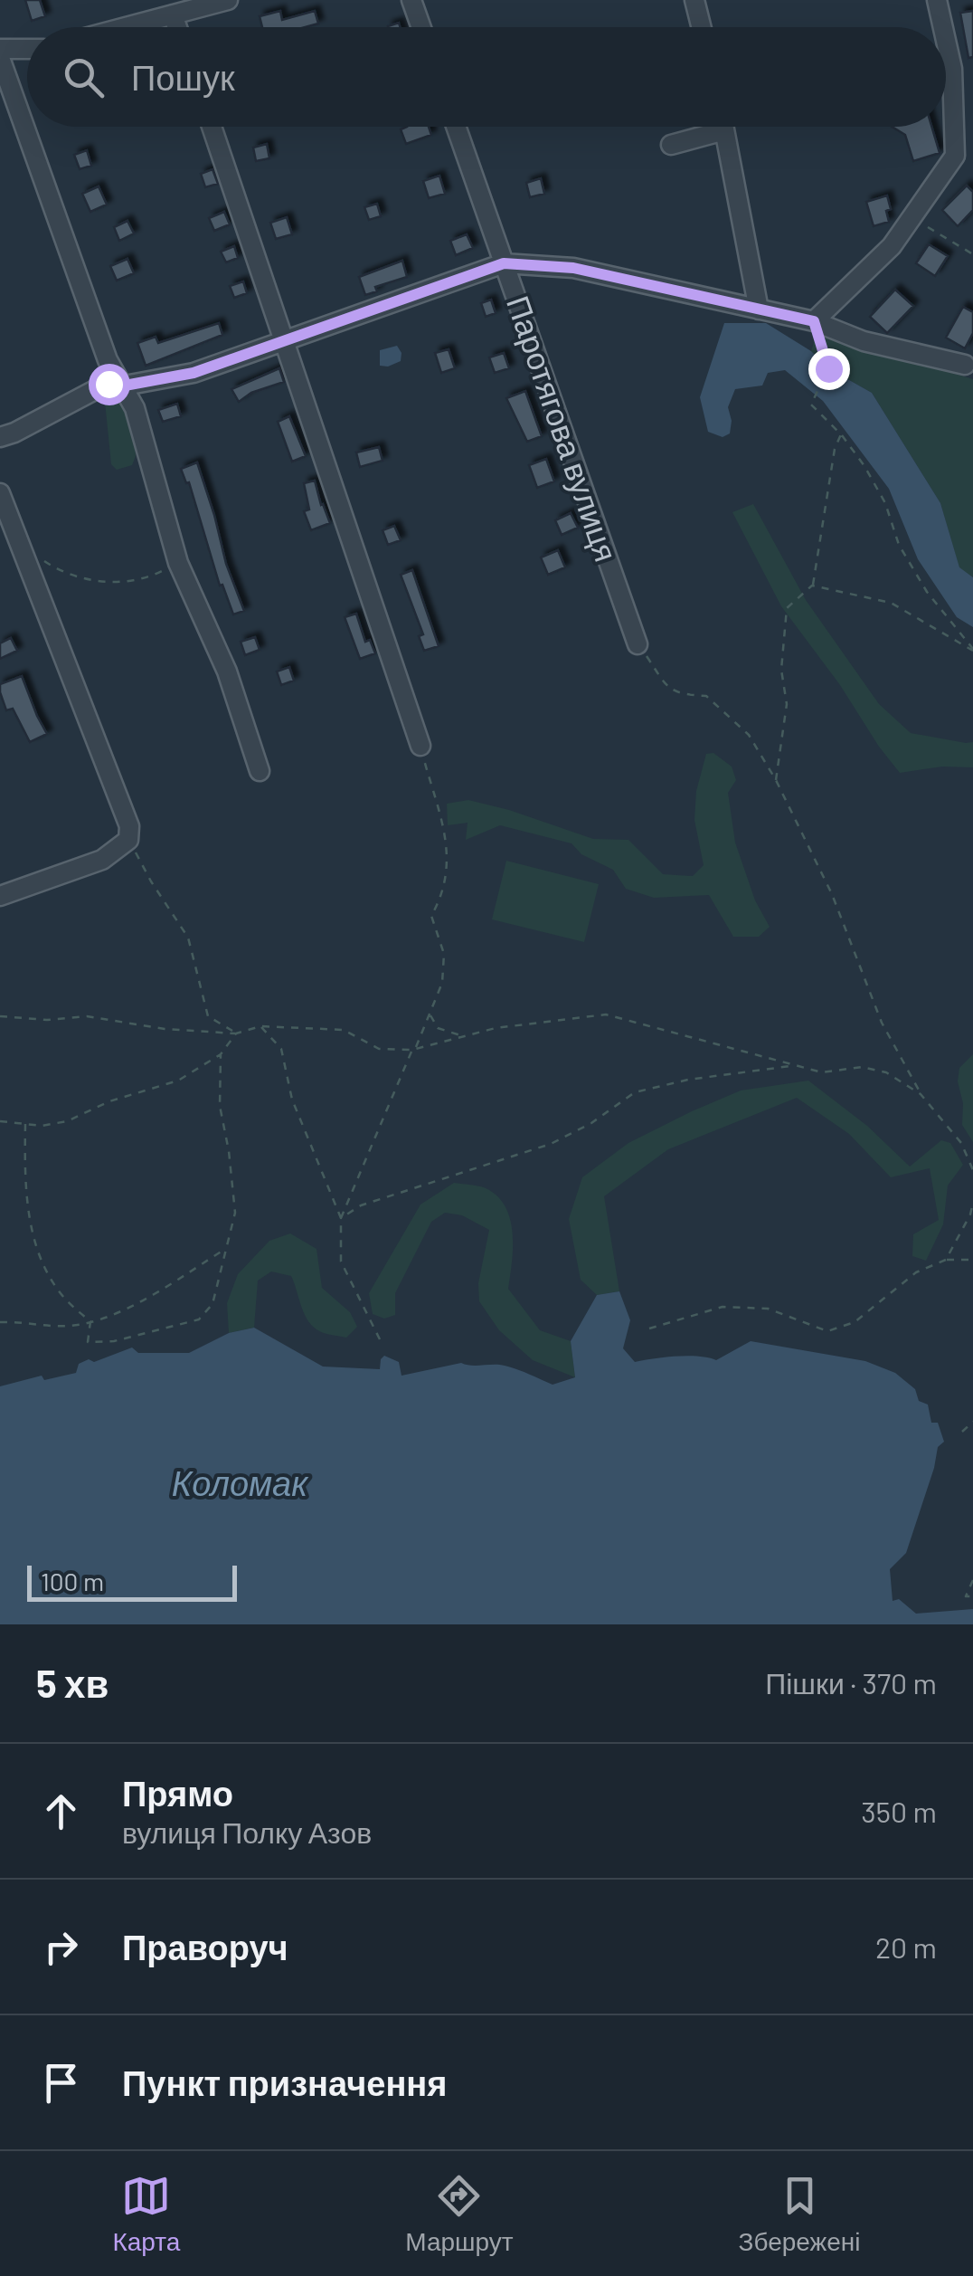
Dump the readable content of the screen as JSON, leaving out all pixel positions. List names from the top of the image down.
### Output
{
  "streets": {
    "street": ["Паротягова вулиця"]
  },
  "water": ["Коломак"],
  "scale_bar": "100 m",
  "page": {
    "search": "Пошук",
    "scale": "100 m",
    "heading": ["5 хв", "Пішки · 370 m"],
    "list": [
      ["Прямо", "вулиця Полку Азов", "350 m"],
      ["Праворуч", "20 m"],
      "Пункт призначення"
    ],
    "nav": ["Карта", "Маршрут", "Збережені"]
  }
}
